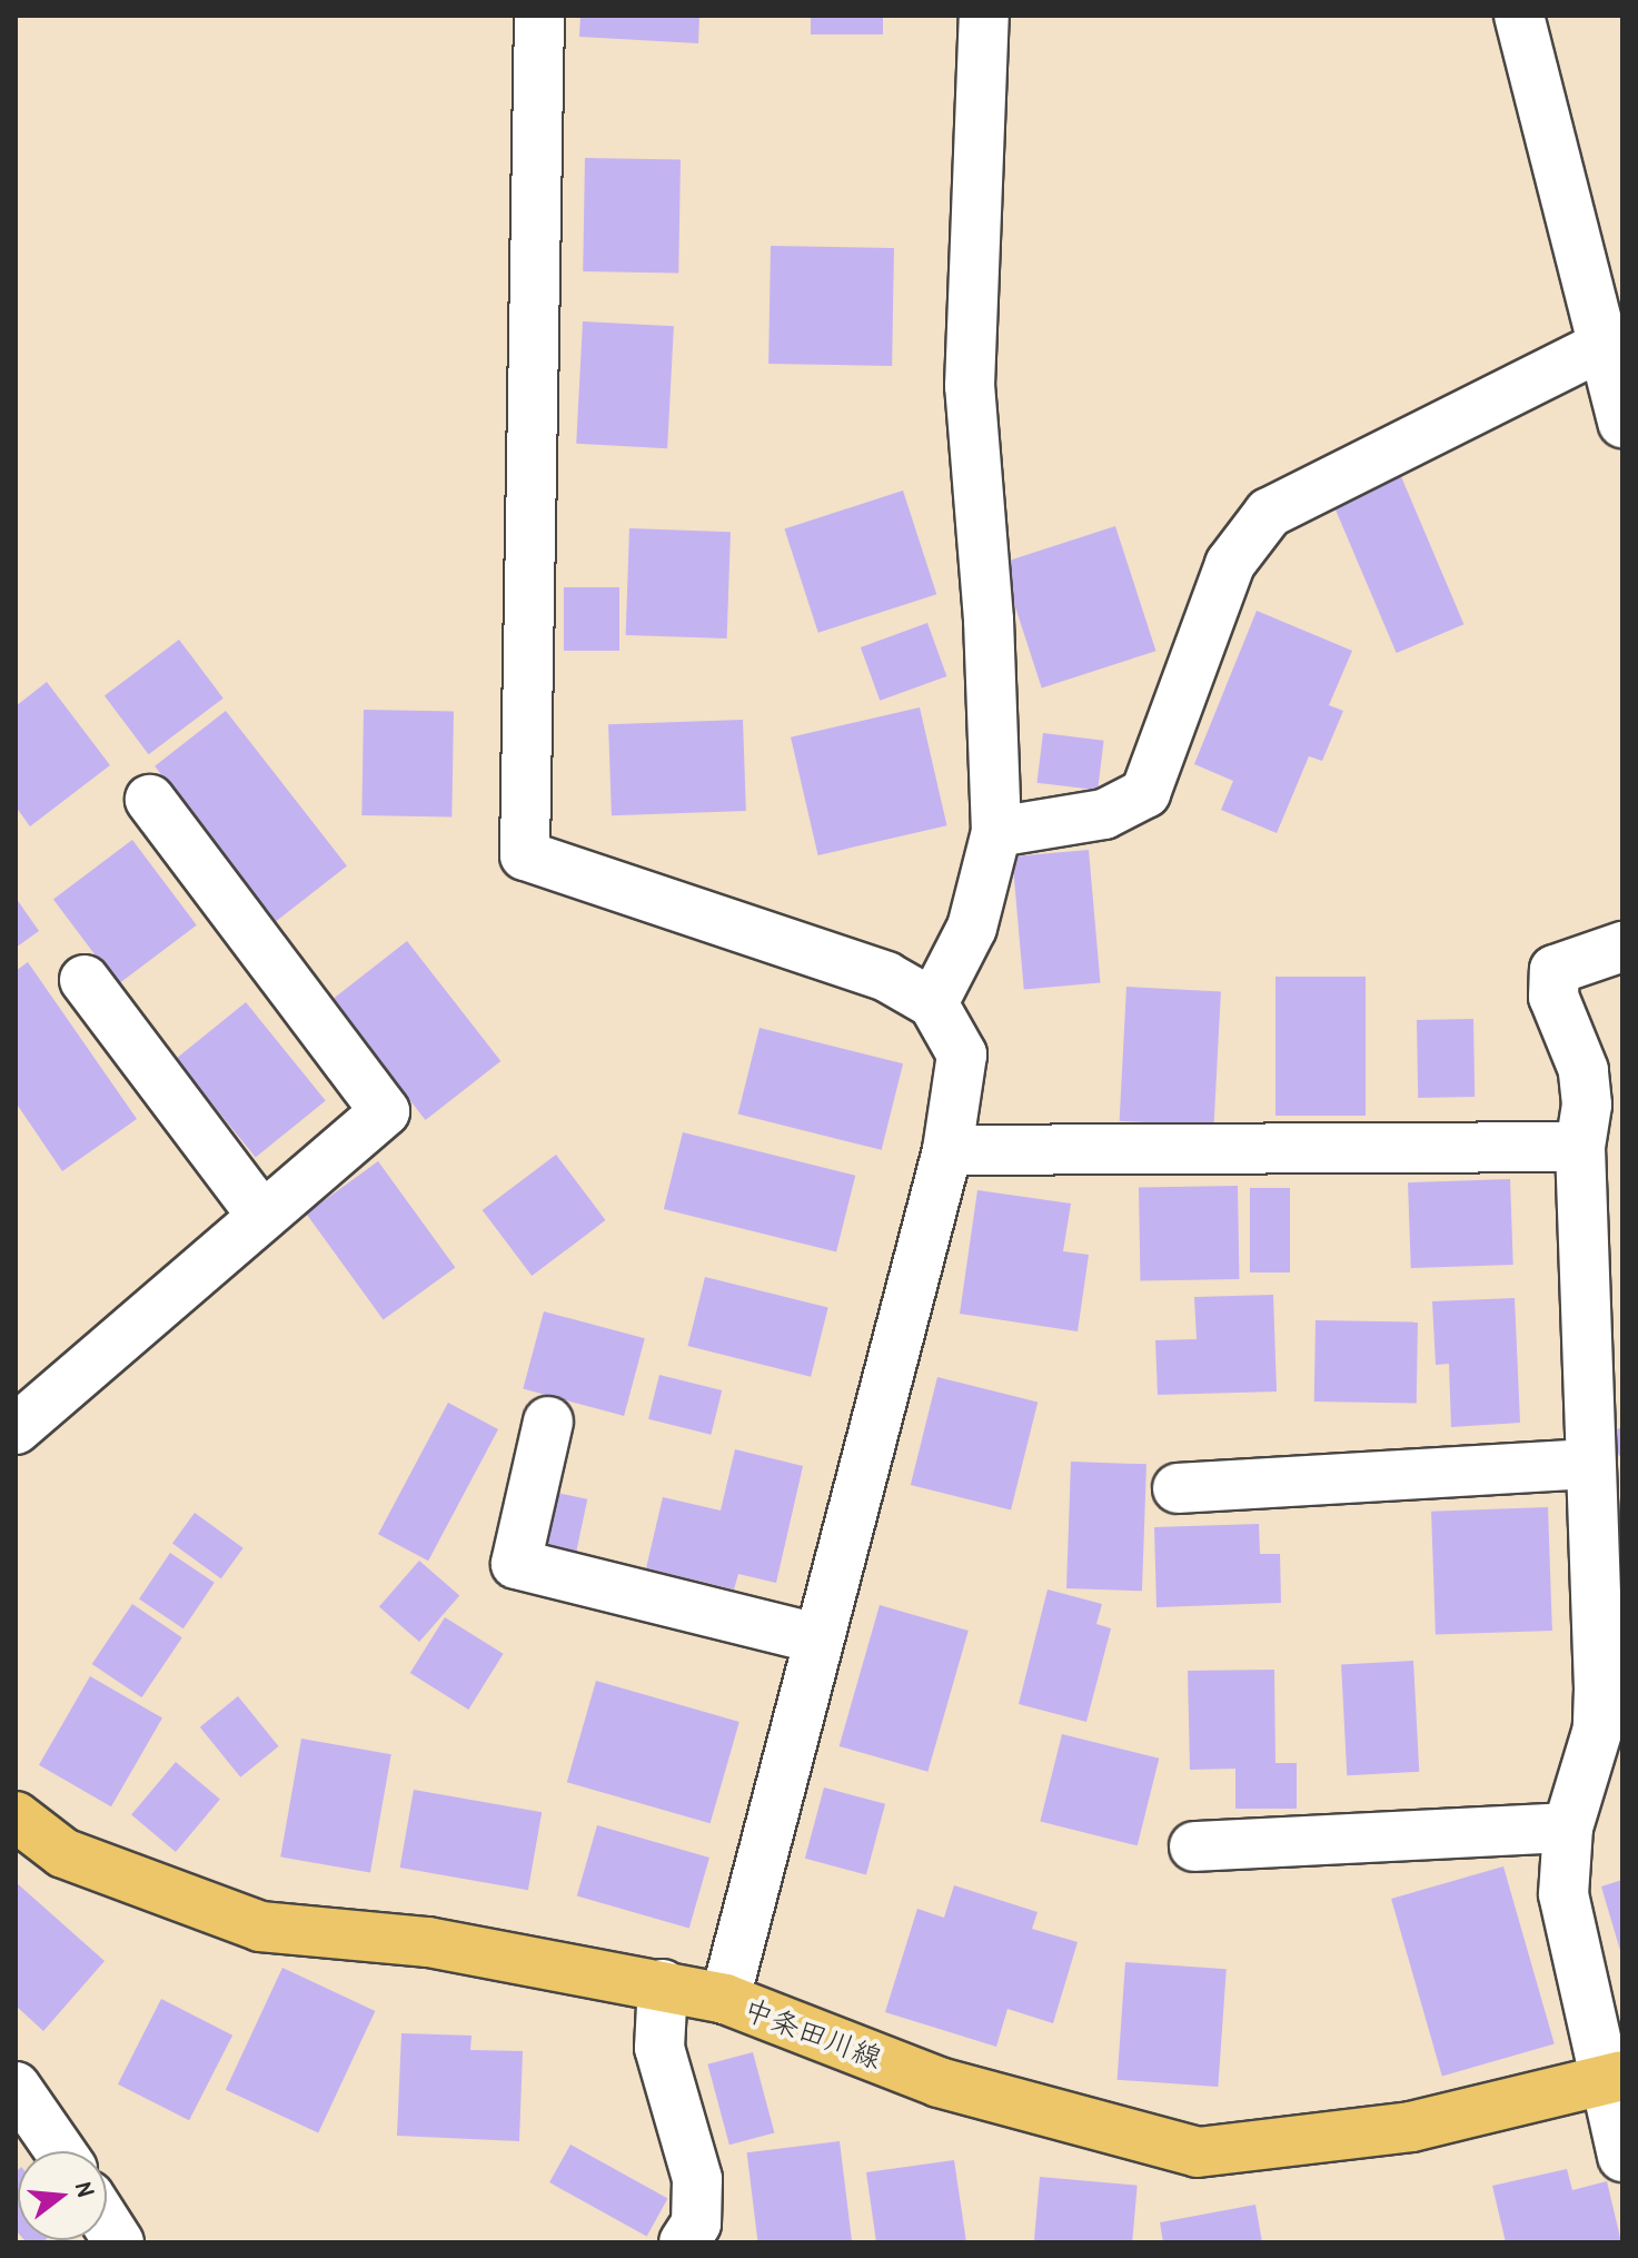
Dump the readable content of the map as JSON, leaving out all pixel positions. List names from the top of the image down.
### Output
{
  "streets": {
    "main road": ["中条田川線"]
  },
  "north": "right"
}
